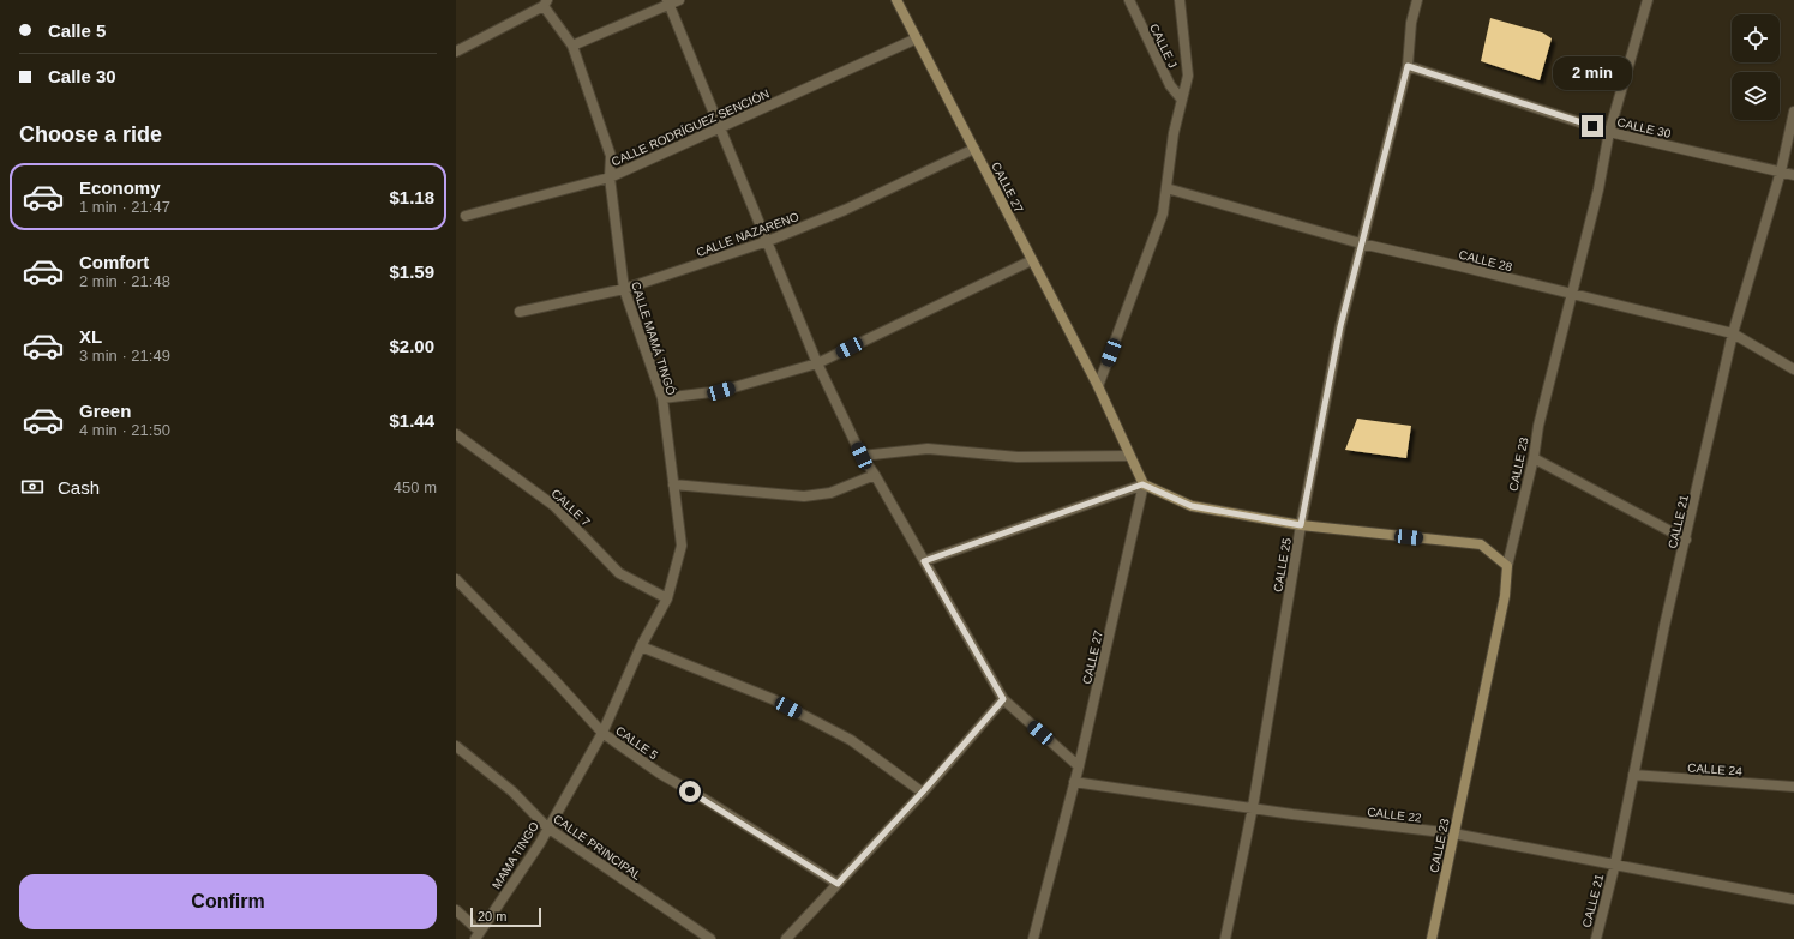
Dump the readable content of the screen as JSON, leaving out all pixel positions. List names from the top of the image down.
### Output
{
  "streets": {
    "street": [
      "CALLE J",
      "CALLE RODRÍGUEZ SENCIÓN",
      "CALLE 30",
      "CALLE 27",
      "CALLE NAZARENO",
      "CALLE 28",
      "CALLE MAMÁ TINGÓ",
      "CALLE 23",
      "CALLE 7",
      "CALLE 21",
      "CALLE 25",
      "CALLE 5",
      "CALLE 24",
      "CALLE 22",
      "CALLE PRINCIPAL",
      "MAMA TINGO"
    ]
  },
  "crossings": [
    ["CALLE RODRÍGUEZ SENCIÓN", "CALLE 27"],
    ["CALLE RODRÍGUEZ SENCIÓN", "CALLE MAMÁ TINGÓ"],
    ["CALLE 30", "CALLE 23"],
    ["CALLE 30", "CALLE 21"],
    ["CALLE 30", "CALLE 25"],
    ["CALLE 27", "CALLE NAZARENO"],
    ["CALLE 27", "CALLE 22"],
    ["CALLE NAZARENO", "CALLE MAMÁ TINGÓ"],
    ["CALLE 28", "CALLE 23"],
    ["CALLE 28", "CALLE 21"],
    ["CALLE 28", "CALLE 25"],
    ["CALLE MAMÁ TINGÓ", "CALLE 7"],
    ["CALLE MAMÁ TINGÓ", "CALLE 5"],
    ["CALLE MAMÁ TINGÓ", "MAMA TINGO"],
    ["CALLE 23", "CALLE 22"],
    ["CALLE 21", "CALLE 24"],
    ["CALLE 21", "CALLE 22"],
    ["CALLE 25", "CALLE 22"],
    ["CALLE 5", "MAMA TINGO"],
    ["CALLE PRINCIPAL", "MAMA TINGO"]
  ],
  "scale_bar": "20 m",
  "page": {
    "banner": ["Calle 5", "Calle 30"],
    "bubble": "2 min",
    "heading": "Choose a ride",
    "list": [
      {
        "name": "Economy",
        "note": "1 min · 21:47",
        "value": "$1.18"
      },
      {
        "name": "Comfort",
        "note": "2 min · 21:48",
        "value": "$1.59"
      },
      {
        "name": "XL",
        "note": "3 min · 21:49",
        "value": "$2.00"
      },
      {
        "name": "Green",
        "note": "4 min · 21:50",
        "value": "$1.44"
      }
    ],
    "pay": ["Cash", "450 m"],
    "buttons": "Confirm",
    "scale": "20 m"
  }
}
